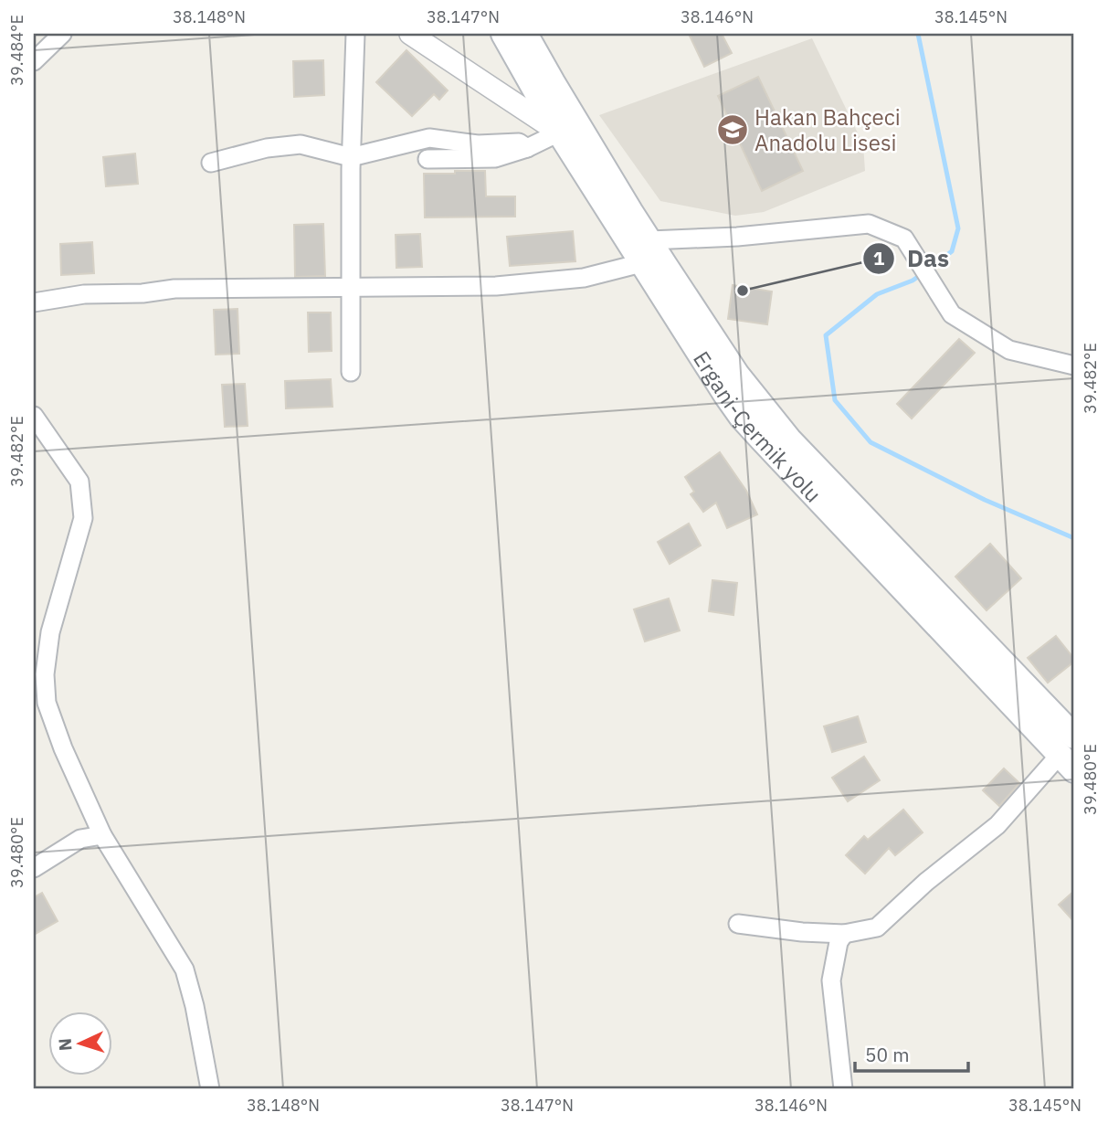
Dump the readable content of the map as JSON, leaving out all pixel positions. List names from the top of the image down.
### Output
{
  "streets": {
    "main road": ["Ergani-Çermik yolu"]
  },
  "places": {
    "school or university": ["Hakan Bahçeci Anadolu Lisesi"],
    "other": ["Das"]
  },
  "scale_bar": "50 m",
  "north": "left",
  "coordinates": [
    "38.148°N",
    "38.147°N",
    "38.146°N",
    "38.145°N",
    "39.484°E",
    "39.482°E",
    "39.480°E"
  ]
}
